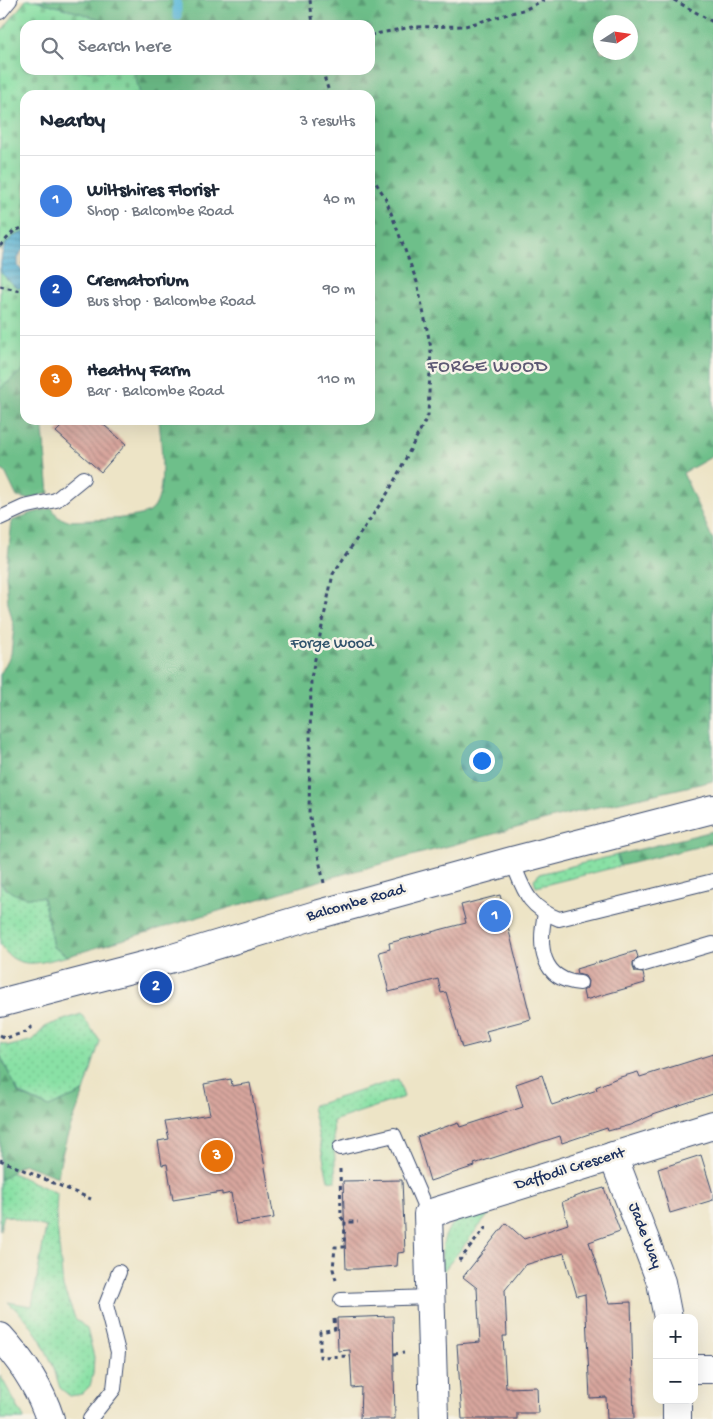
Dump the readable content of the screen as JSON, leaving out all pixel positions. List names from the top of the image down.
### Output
{
  "streets": {
    "street": ["Balcombe Road", "Daffodil Crescent", "Jade Way"]
  },
  "crossings": [
    ["Daffodil Crescent", "Jade Way"]
  ],
  "districts": ["FORGE WOOD"],
  "parks": ["Forge Wood"],
  "north": "right",
  "page": {
    "search": "Search here",
    "heading": ["Nearby", "3 results"],
    "list": [
      {
        "mark": "1",
        "name": "Wiltshires Florist",
        "note": "Shop · Balcombe Road",
        "value": "40 m"
      },
      {
        "mark": "2",
        "name": "Crematorium",
        "note": "Bus stop · Balcombe Road",
        "value": "90 m"
      },
      {
        "mark": "3",
        "name": "Heathy Farm",
        "note": "Bar · Balcombe Road",
        "value": "110 m"
      }
    ],
    "pins": ["1", "2", "3"],
    "map_buttons": ["+", "−"]
  }
}
